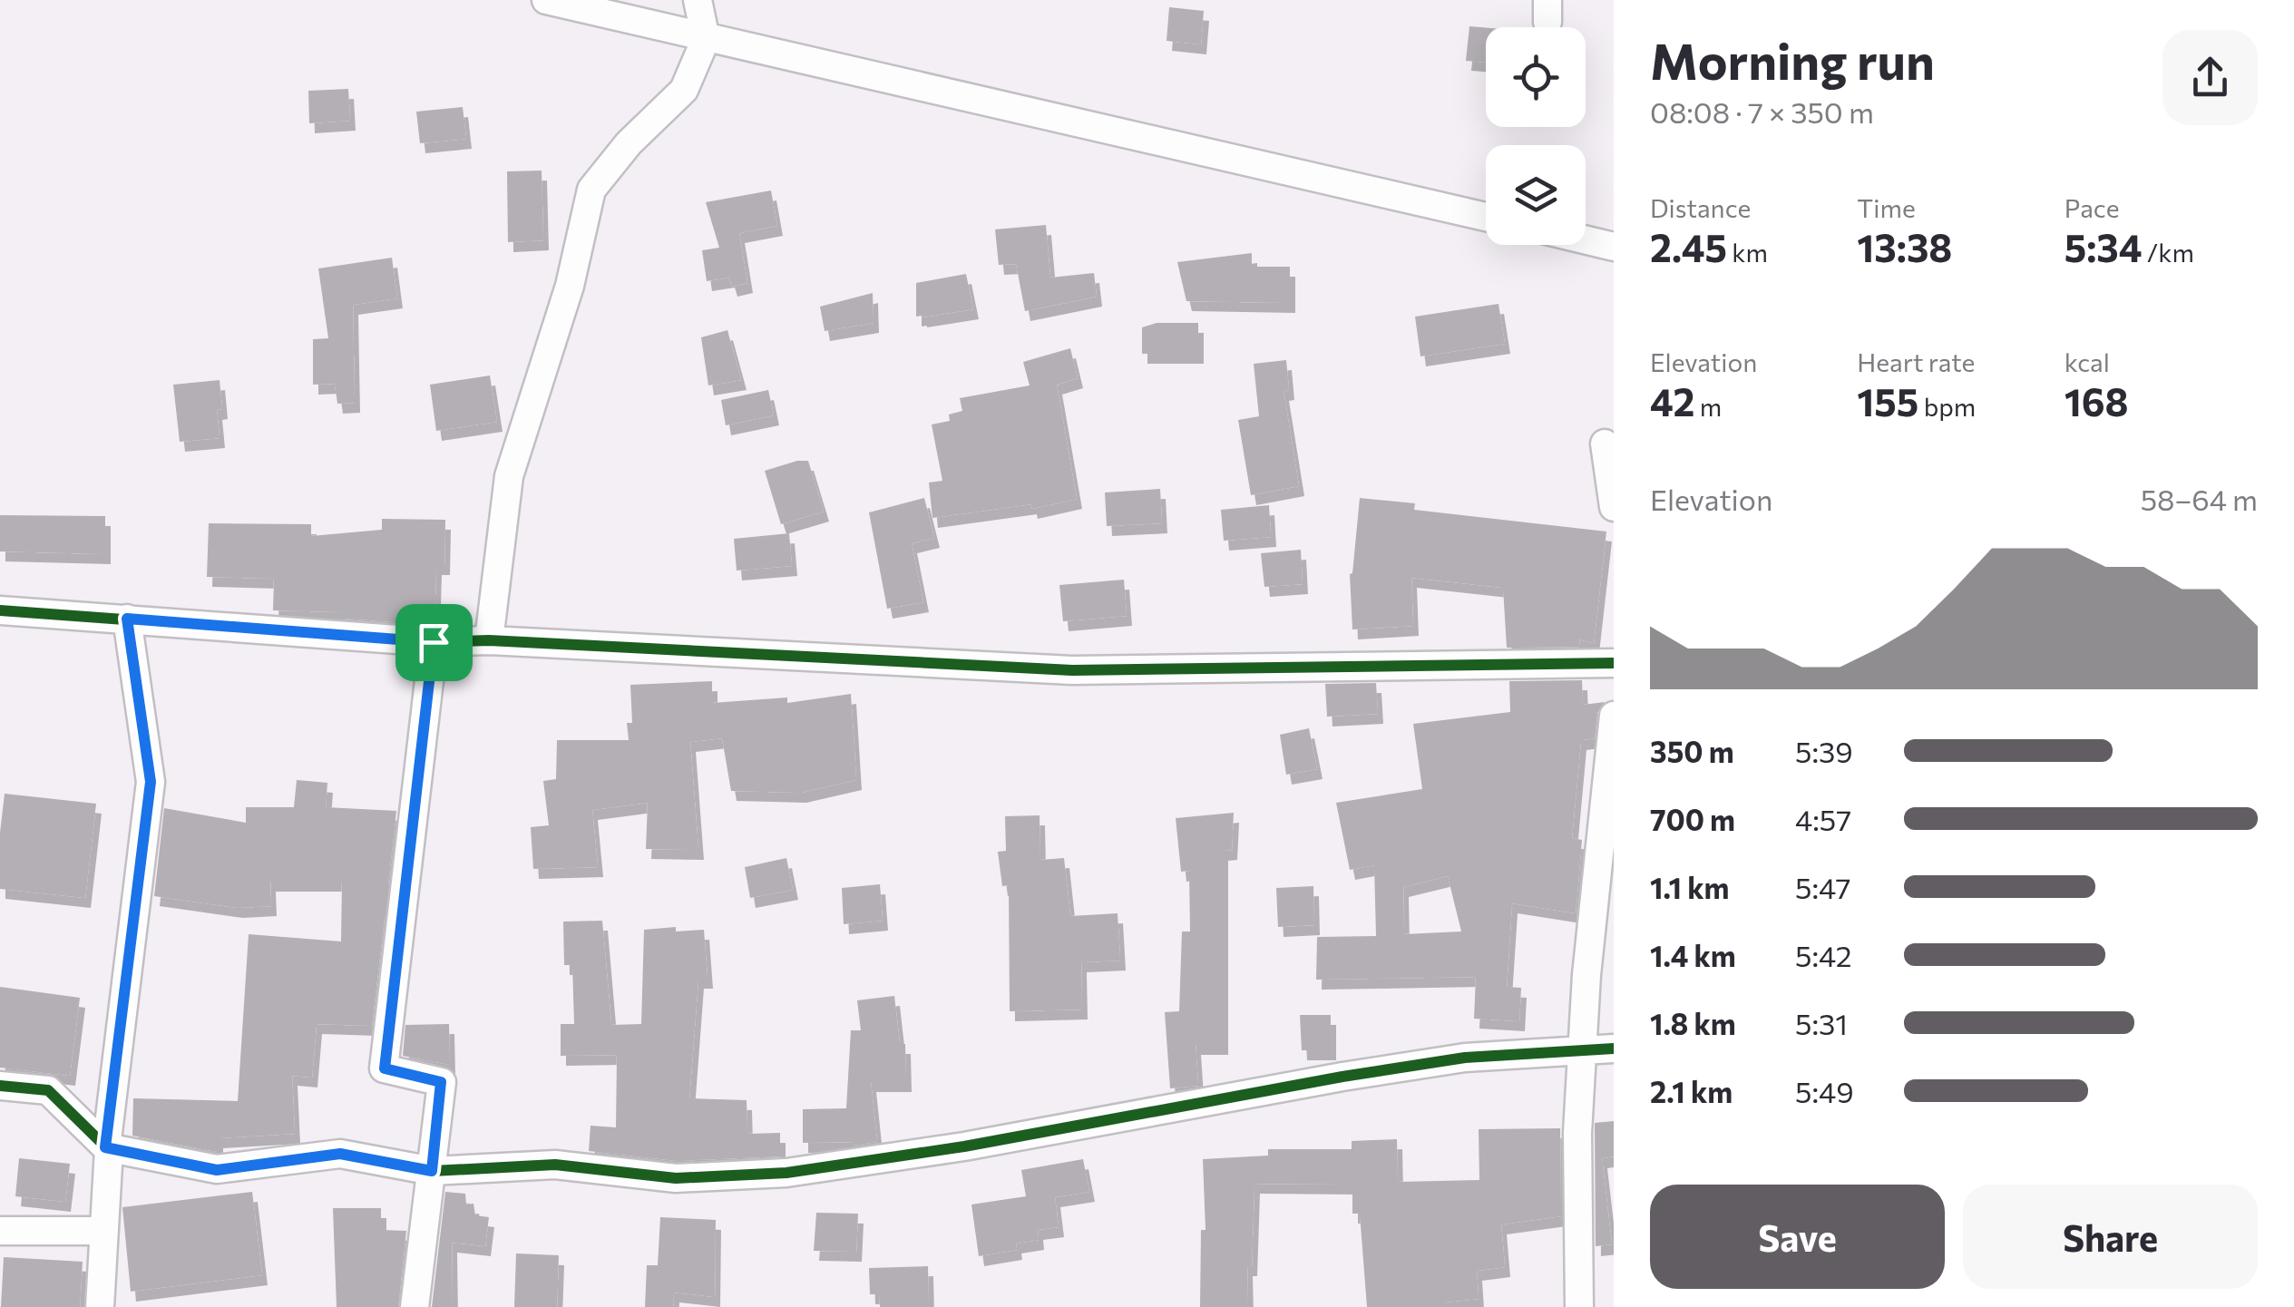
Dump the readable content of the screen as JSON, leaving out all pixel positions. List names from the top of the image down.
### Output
{
  "page": {
    "heading": ["Morning run", "08:08 · 7 × 350 m"],
    "stats": [
      ["Distance", "2.45 km"],
      ["Time", "13:38"],
      ["Pace", "5:34 /km"],
      ["Elevation", "42 m"],
      ["Heart rate", "155 bpm"],
      ["kcal", "168"]
    ],
    "chart": ["Elevation", "58–64 m"],
    "list": [
      {
        "name": "350 m",
        "note": "5:39"
      },
      {
        "name": "700 m",
        "note": "4:57"
      },
      {
        "name": "1.1 km",
        "note": "5:47"
      },
      {
        "name": "1.4 km",
        "note": "5:42"
      },
      {
        "name": "1.8 km",
        "note": "5:31"
      },
      {
        "name": "2.1 km",
        "note": "5:49"
      }
    ],
    "buttons": ["Save", "Share"]
  }
}
